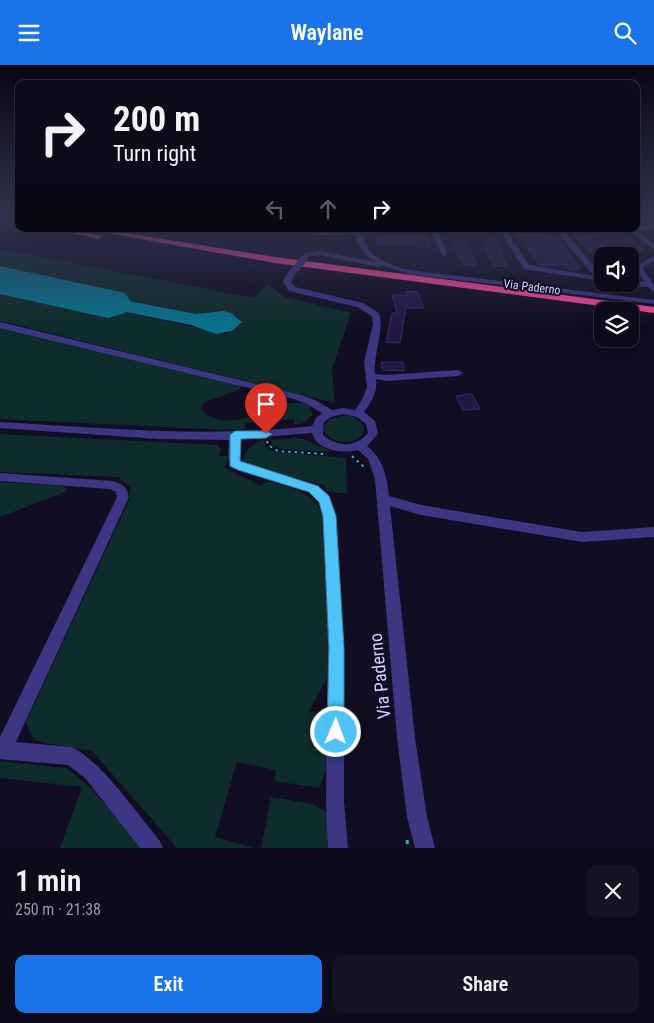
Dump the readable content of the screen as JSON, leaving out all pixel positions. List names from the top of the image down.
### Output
{
  "streets": {
    "street": ["Via Paderno"]
  },
  "page": {
    "header": "Waylane",
    "turn": ["200 m", "Turn right"],
    "heading": ["1 min", "250 m · 21:38"],
    "buttons": ["Exit", "Share"]
  }
}
